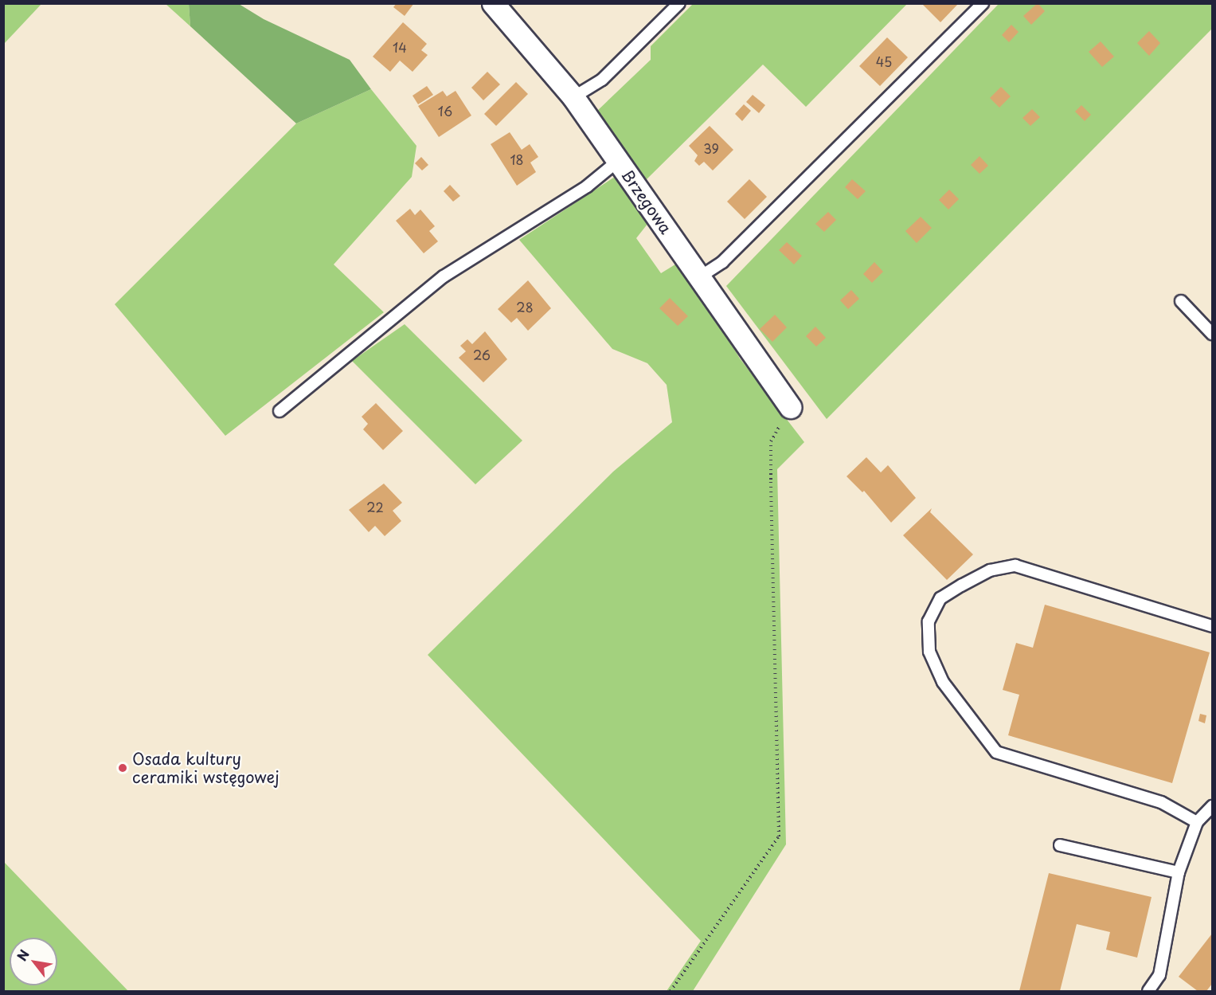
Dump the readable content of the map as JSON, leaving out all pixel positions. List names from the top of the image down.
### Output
{
  "streets": {
    "street": ["Brzegowa"]
  },
  "places": ["Osada kultury ceramiki wstęgowej"],
  "house_numbers": [
    "14",
    "45",
    "16",
    "39",
    "18",
    "28",
    "26",
    "22"
  ],
  "north": "top left"
}
